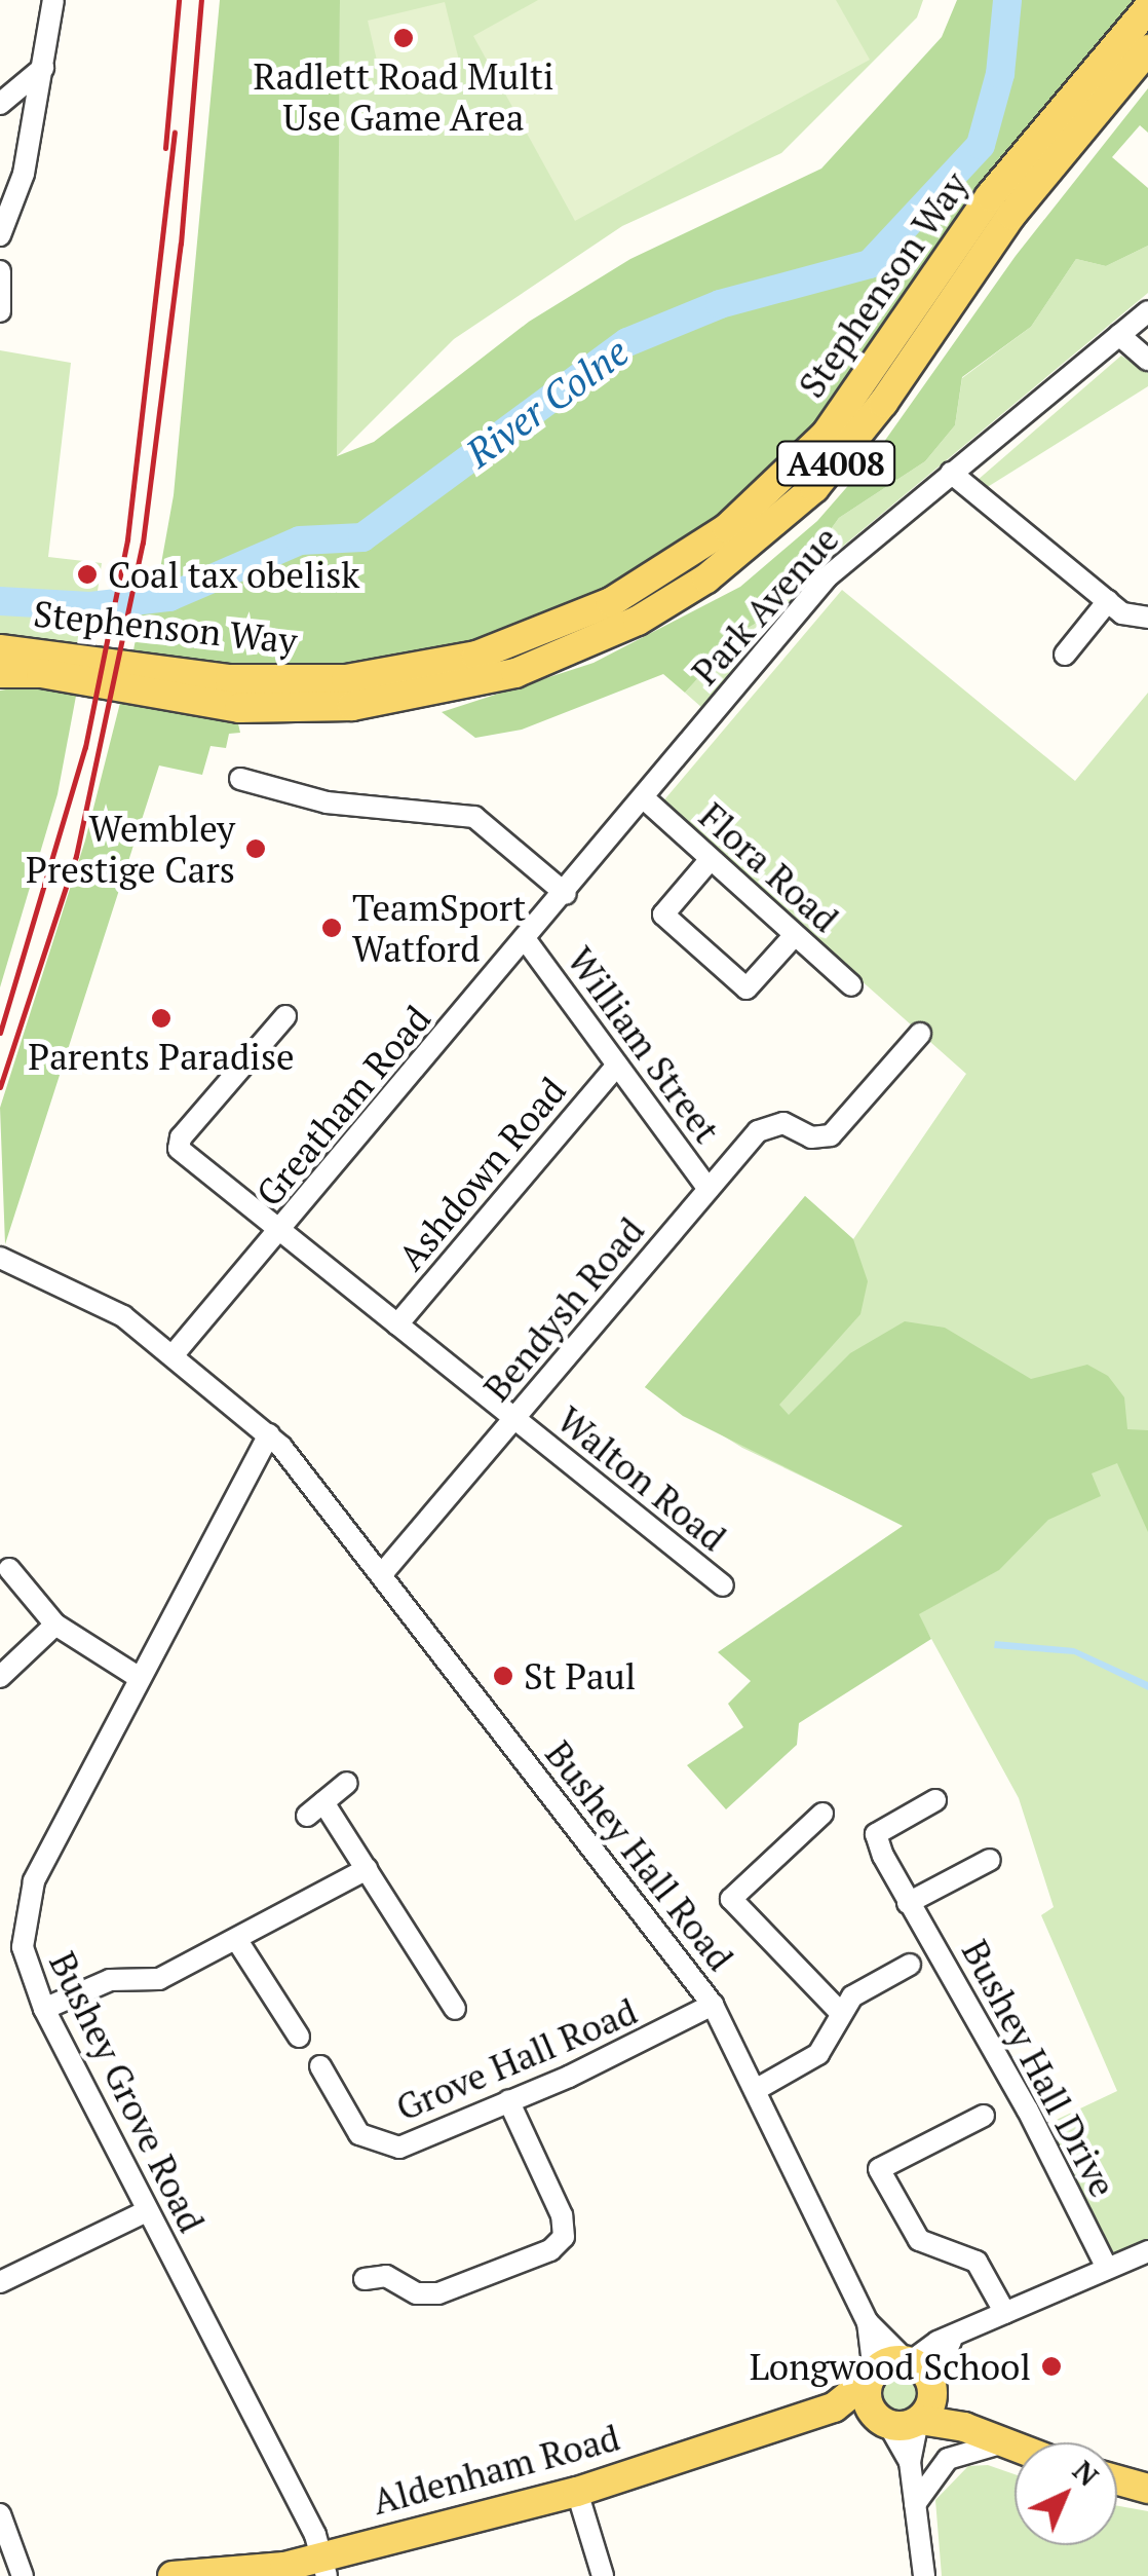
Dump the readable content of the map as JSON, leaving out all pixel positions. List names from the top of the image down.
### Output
{
  "streets": {
    "main road": ["Stephenson Way", "A4008", "Aldenham Road"],
    "street": [
      "Park Avenue",
      "Flora Road",
      "William Street",
      "Greatham Road",
      "Ashdown Road",
      "Bendysh Road",
      "Walton Road",
      "Bushey Hall Road",
      "Grove Hall Road",
      "Bushey Hall Drive",
      "Bushey Grove Road"
    ]
  },
  "crossings": [
    ["Park Avenue", "Flora Road"],
    ["Park Avenue", "Greatham Road"],
    ["William Street", "Greatham Road"],
    ["William Street", "Ashdown Road"],
    ["William Street", "Bendysh Road"],
    ["Greatham Road", "Walton Road"],
    ["Greatham Road", "Bushey Hall Road"],
    ["Ashdown Road", "Walton Road"],
    ["Bendysh Road", "Walton Road"],
    ["Bendysh Road", "Bushey Hall Road"],
    ["Bushey Hall Road", "Grove Hall Road"],
    ["Bushey Hall Road", "Bushey Grove Road"],
    ["Bushey Hall Road", "Aldenham Road"],
    ["Bushey Grove Road", "Aldenham Road"]
  ],
  "water": ["River Colne"],
  "places": [
    "Radlett Road Multi Use Game Area",
    "Coal tax obelisk",
    "Wembley Prestige Cars",
    "TeamSport Watford",
    "Parents Paradise",
    "St Paul",
    "Longwood School"
  ],
  "north": "top right"
}
